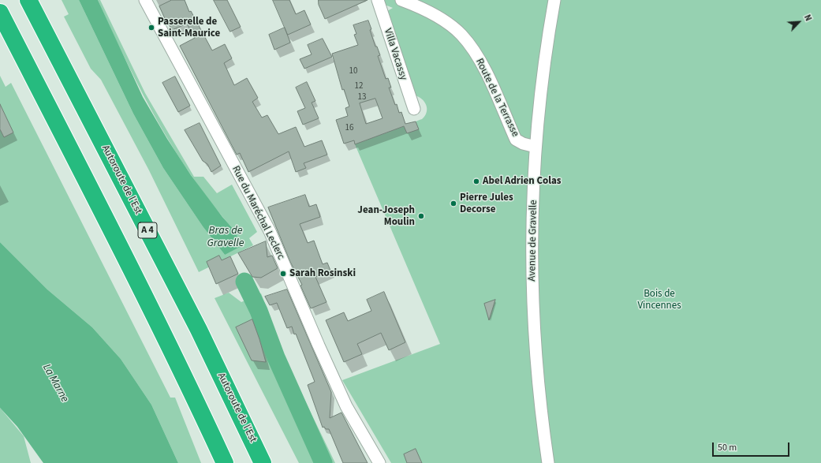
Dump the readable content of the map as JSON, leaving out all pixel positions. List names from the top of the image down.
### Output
{
  "streets": {
    "highway": ["Autoroute de l’Est", "A 4"],
    "street": [
      "Villa Vacassy",
      "Route de la Terrasse",
      "Rue du Maréchal Leclerc",
      "Avenue de Gravelle"
    ]
  },
  "crossings": [
    ["Route de la Terrasse", "Avenue de Gravelle"]
  ],
  "water": ["Bras de Gravelle", "La Marne"],
  "parks": ["Bois de Vincennes"],
  "places": [
    "Passerelle de Saint-Maurice",
    "Abel Adrien Colas",
    "Pierre Jules Decorse",
    "Jean-Joseph Moulin",
    "Sarah Rosinski"
  ],
  "house_numbers": [
    "10",
    "12",
    "13",
    "16"
  ],
  "scale_bar": "50 m",
  "north": "top right"
}
